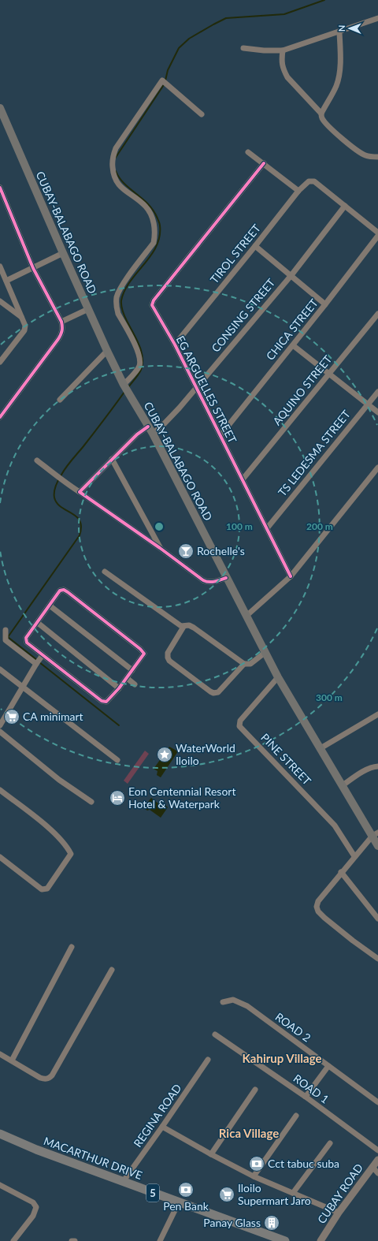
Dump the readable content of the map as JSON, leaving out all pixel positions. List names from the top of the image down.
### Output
{
  "streets": {
    "main road": ["CUBAY-BALABAGO ROAD", "MACARTHUR DRIVE", "5"],
    "street": [
      "TIROL STREET",
      "CONSING STREET",
      "CHICA STREET",
      "EG ARGUELLES STREET",
      "AQUINO STREET",
      "TS LEDESMA STREET",
      "PINE STREET",
      "ROAD 2",
      "ROAD 1",
      "REGINA ROAD",
      "CUBAY ROAD"
    ]
  },
  "crossings": [
    ["CUBAY-BALABAGO ROAD", "CONSING STREET"],
    ["CUBAY-BALABAGO ROAD", "PINE STREET"],
    ["TIROL STREET", "CONSING STREET"],
    ["TIROL STREET", "EG ARGUELLES STREET"],
    ["CONSING STREET", "EG ARGUELLES STREET"],
    ["CHICA STREET", "EG ARGUELLES STREET"],
    ["EG ARGUELLES STREET", "AQUINO STREET"],
    ["EG ARGUELLES STREET", "TS LEDESMA STREET"],
    ["REGINA ROAD", "MACARTHUR DRIVE"]
  ],
  "districts": ["Kahirup Village", "Rica Village"],
  "places": {
    "bar": ["Rochelle's"],
    "supermarket": ["CA minimart", "Iloilo Supermart Jaro"],
    "place": ["WaterWorld Iloilo"],
    "hotel": ["Eon Centennial Resort Hotel & Waterpark"],
    "bank": ["Cct tabuc suba", "Pen Bank"],
    "building": ["Panay Glass"]
  },
  "north": "left",
  "rings": ["100 m", "200 m", "300 m"]
}
